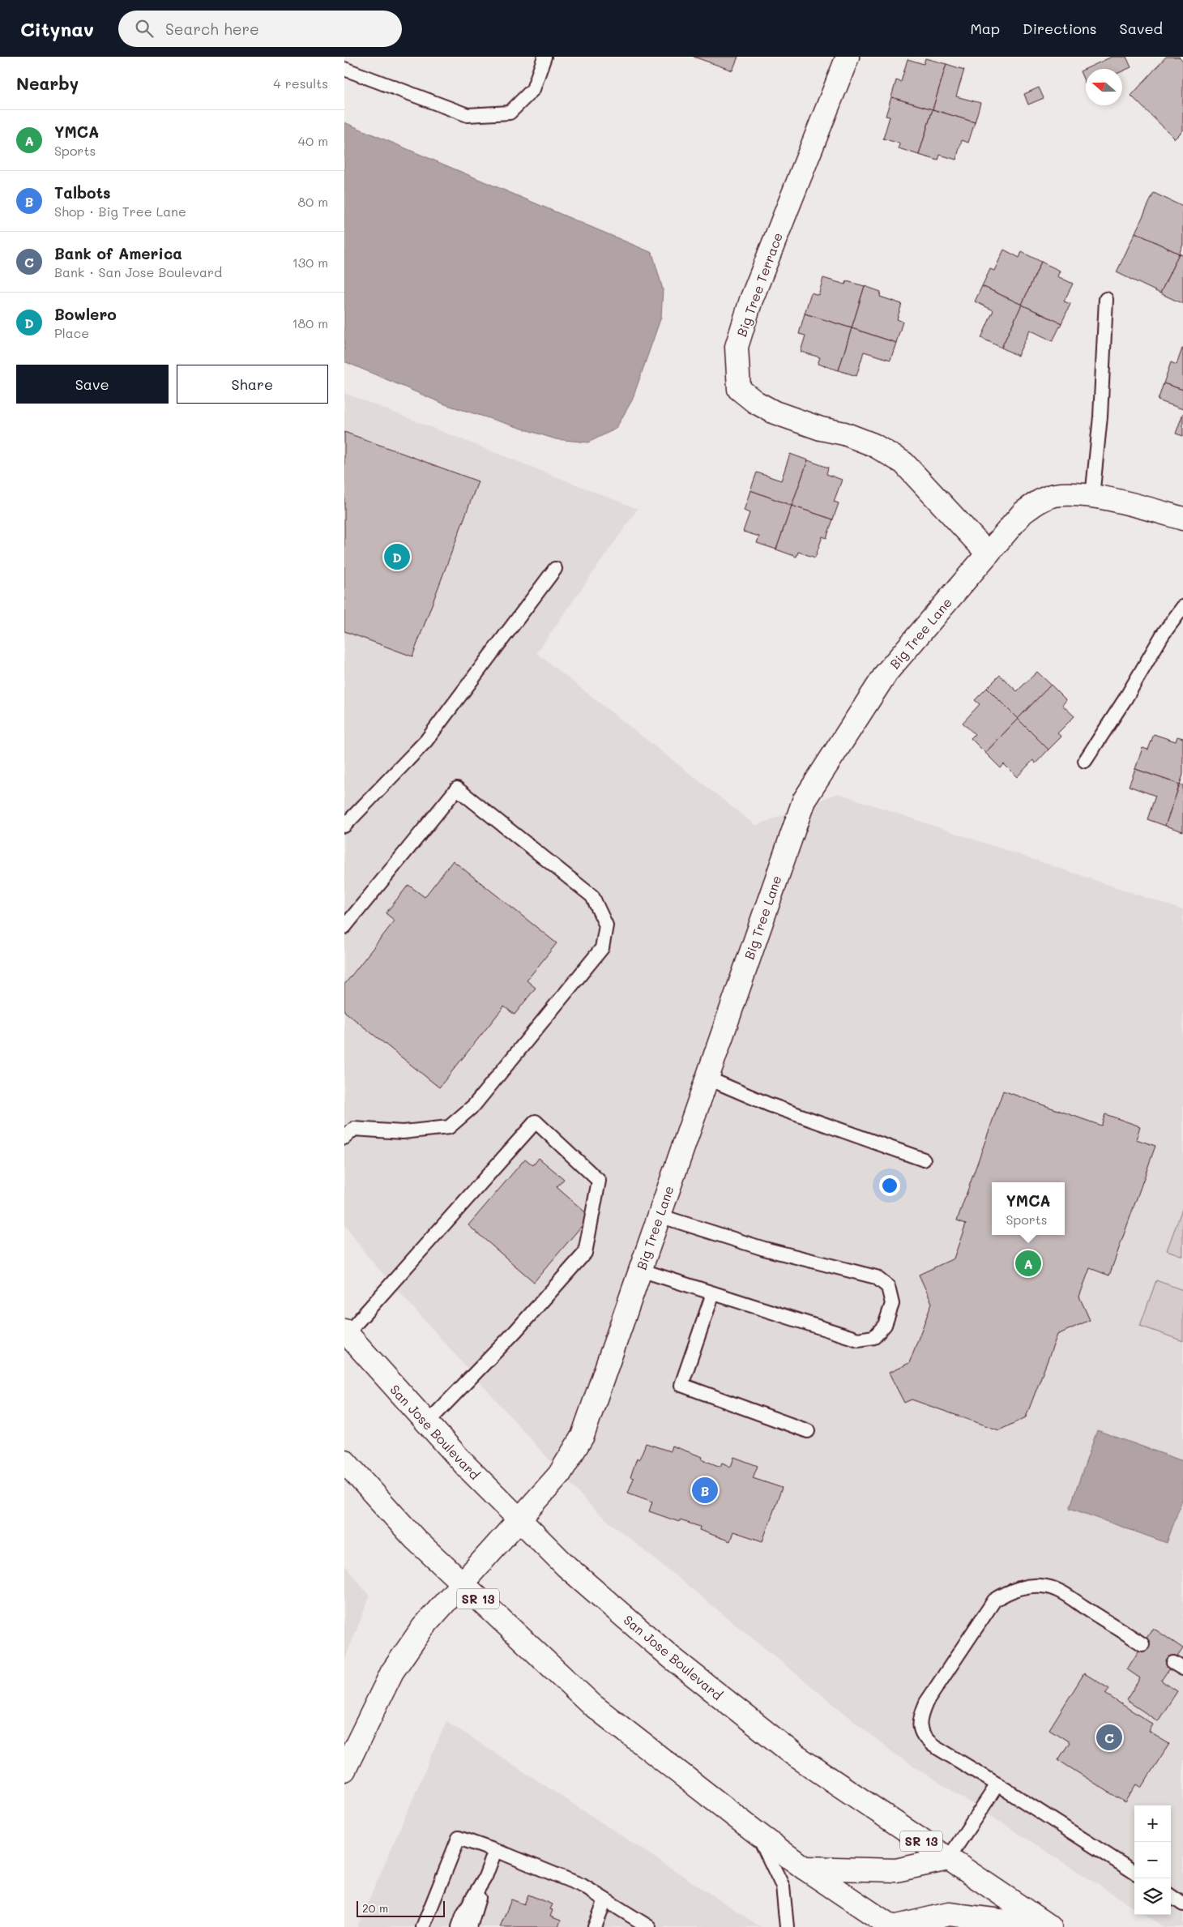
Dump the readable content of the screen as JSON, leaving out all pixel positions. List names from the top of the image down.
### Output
{
  "streets": {
    "street": [
      "Big Tree Terrace",
      "Big Tree Lane",
      "San Jose Boulevard",
      "SR 13"
    ]
  },
  "crossings": [
    ["Big Tree Terrace", "Big Tree Lane"],
    ["Big Tree Lane", "San Jose Boulevard"],
    ["Big Tree Lane", "SR 13"]
  ],
  "scale_bar": "20 m",
  "north": "left",
  "page": {
    "header": "Citynav",
    "search": "Search here",
    "nav": ["Map", "Directions", "Saved"],
    "heading": ["Nearby", "4 results"],
    "list": [
      {
        "mark": "A",
        "name": "YMCA",
        "note": "Sports",
        "value": "40 m"
      },
      {
        "mark": "B",
        "name": "Talbots",
        "note": "Shop · Big Tree Lane",
        "value": "80 m"
      },
      {
        "mark": "C",
        "name": "Bank of America",
        "note": "Bank · San Jose Boulevard",
        "value": "130 m"
      },
      {
        "mark": "D",
        "name": "Bowlero",
        "note": "Place",
        "value": "180 m"
      }
    ],
    "buttons": ["Save", "Share"],
    "pins": [
      "D",
      "A",
      "B",
      "C"
    ],
    "popup": ["YMCA", "Sports"],
    "map_buttons": ["+", "−"],
    "scale": "20 m"
  }
}
